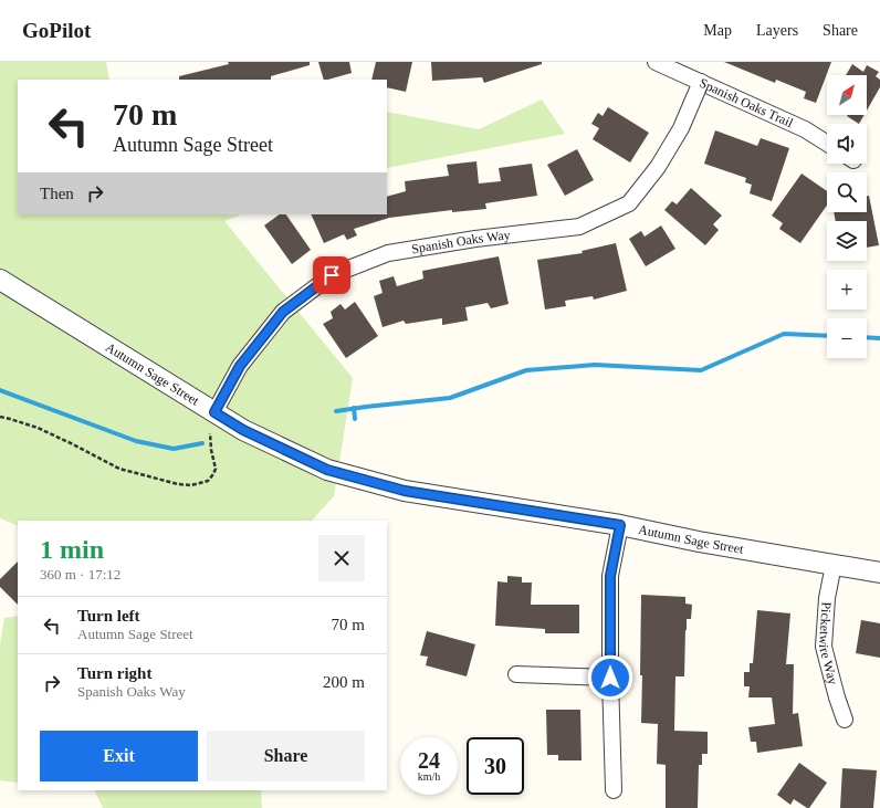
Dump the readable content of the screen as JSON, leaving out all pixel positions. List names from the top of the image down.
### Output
{
  "streets": {
    "street": [
      "Spanish Oaks Trail",
      "Spanish Oaks Way",
      "Autumn Sage Street",
      "Picketwire Way"
    ]
  },
  "crossings": [
    ["Spanish Oaks Trail", "Spanish Oaks Way"],
    ["Spanish Oaks Way", "Autumn Sage Street"],
    ["Autumn Sage Street", "Picketwire Way"]
  ],
  "north": "top right",
  "page": {
    "header": "GoPilot",
    "nav": ["Map", "Layers", "Share"],
    "map_buttons": ["+", "−"],
    "turn": ["70 m", "Autumn Sage Street"],
    "then": "Then",
    "heading": ["1 min", "360 m · 17:12"],
    "list": [
      {
        "name": "Turn left",
        "note": "Autumn Sage Street",
        "value": "70 m"
      },
      {
        "name": "Turn right",
        "note": "Spanish Oaks Way",
        "value": "200 m"
      }
    ],
    "buttons": ["Exit", "Share"],
    "speed": "24 km/h",
    "limit": "30"
  }
}
